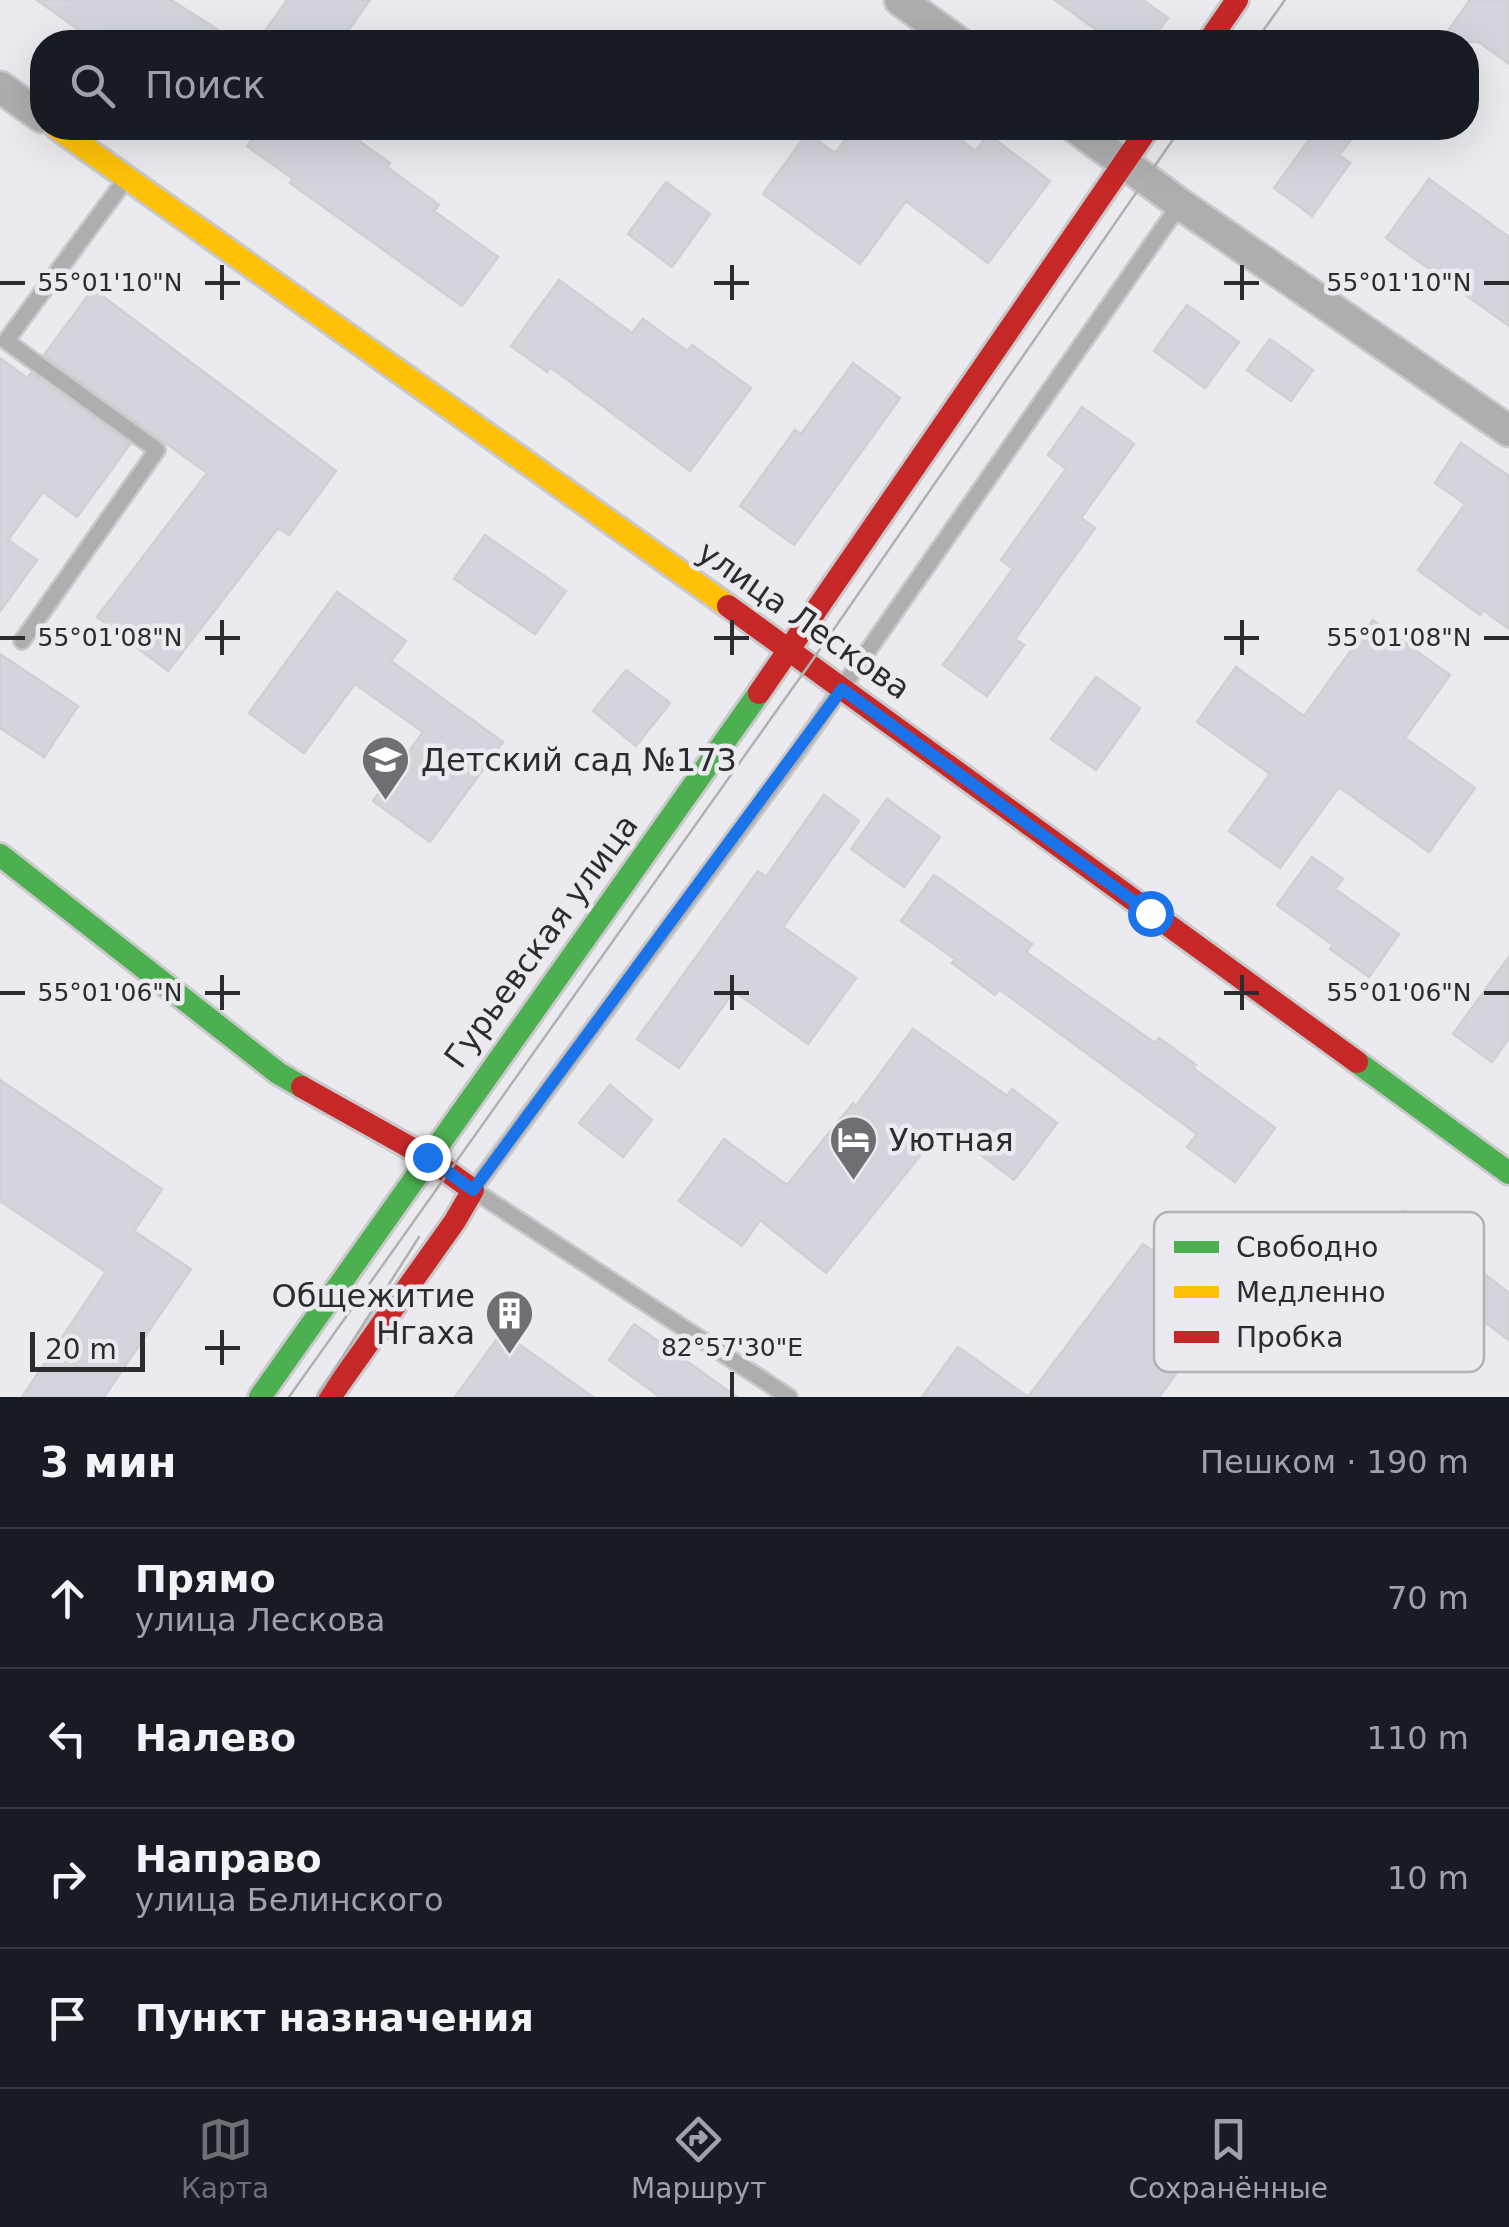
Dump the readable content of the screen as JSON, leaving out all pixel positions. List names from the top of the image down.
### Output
{
  "streets": {
    "street": ["улица Лескова", "Гурьевская улица"]
  },
  "crossings": [
    ["улица Лескова", "Гурьевская улица"]
  ],
  "places": {
    "school or university": ["Детский сад №173"],
    "hotel": ["Уютная"],
    "building": ["Общежитие Нгаха"]
  },
  "legend": ["Свободно", "Медленно", "Пробка"],
  "scale_bar": "20 m",
  "page": {
    "search": "Поиск",
    "scale": "20 m",
    "heading": ["3 мин", "Пешком · 190 m"],
    "list": [
      ["Прямо", "улица Лескова", "70 m"],
      ["Налево", "110 m"],
      ["Направо", "улица Белинского", "10 m"],
      "Пункт назначения"
    ],
    "nav": ["Карта", "Маршрут", "Сохранённые"]
  },
  "coordinates": [
    "55°01'10\"N",
    "55°01'08\"N",
    "55°01'06\"N",
    "82°57'30\"E"
  ]
}
